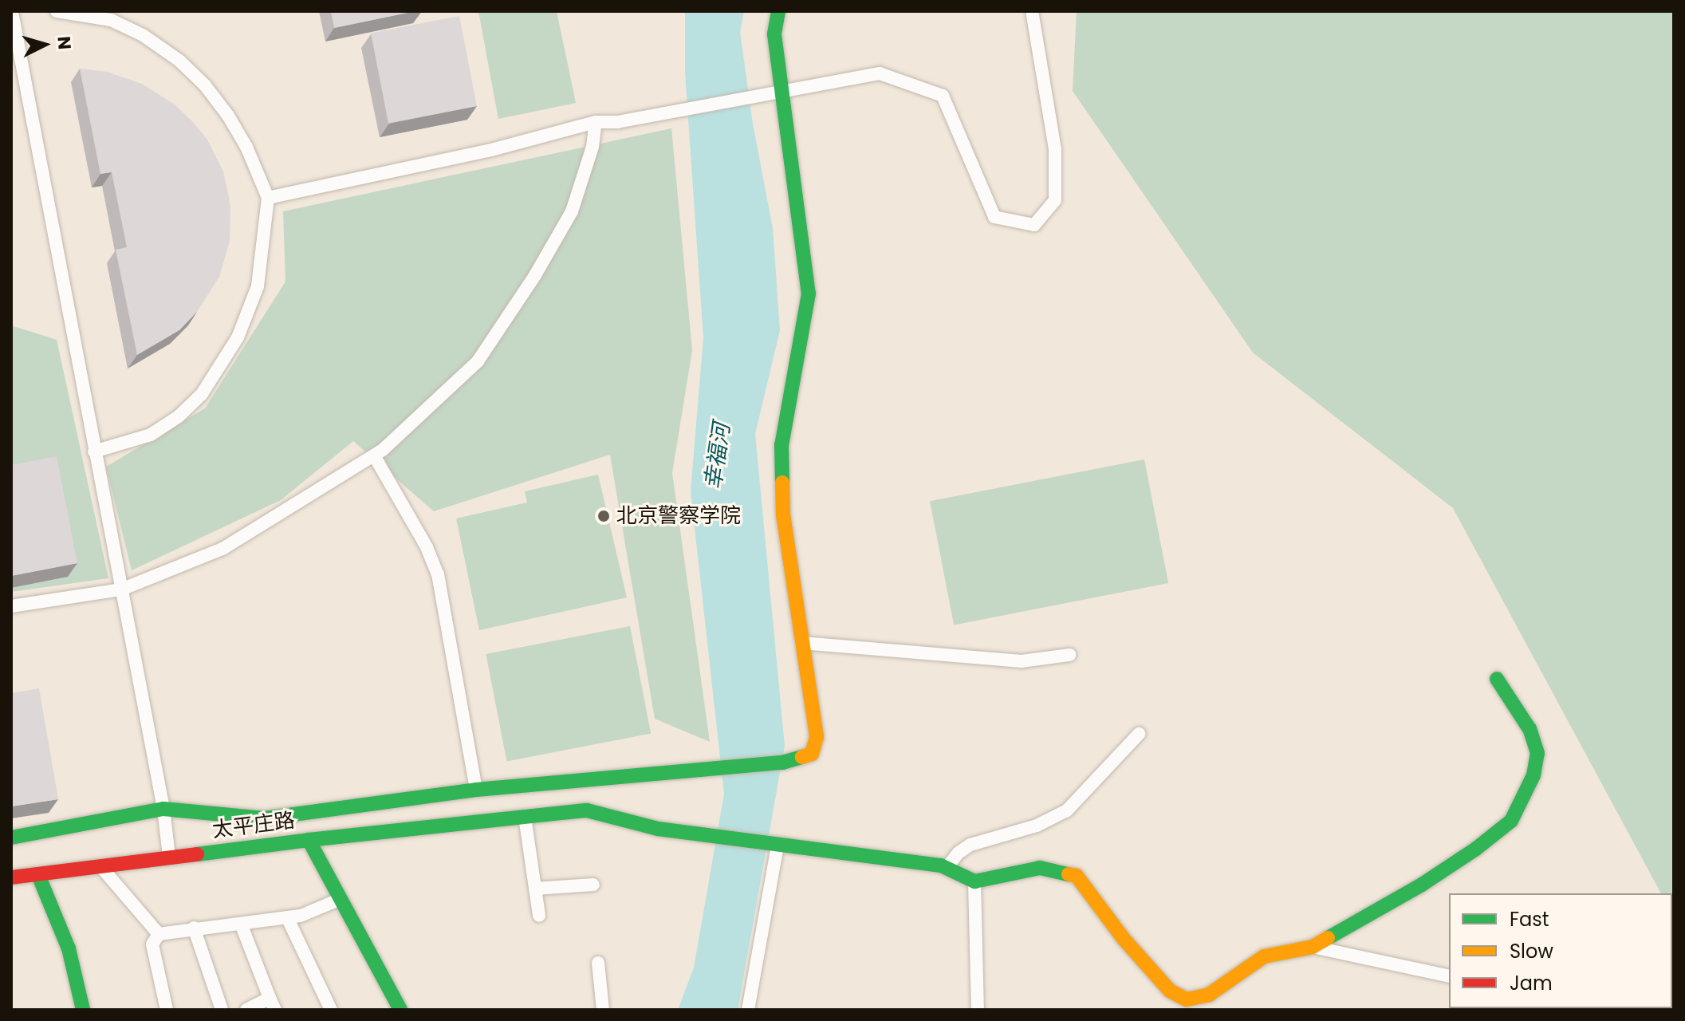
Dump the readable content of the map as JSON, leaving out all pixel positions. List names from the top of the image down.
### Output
{
  "streets": {
    "street": ["太平庄路"]
  },
  "water": ["幸福河"],
  "places": ["北京警察学院"],
  "legend": ["Fast", "Slow", "Jam"],
  "north": "right"
}
